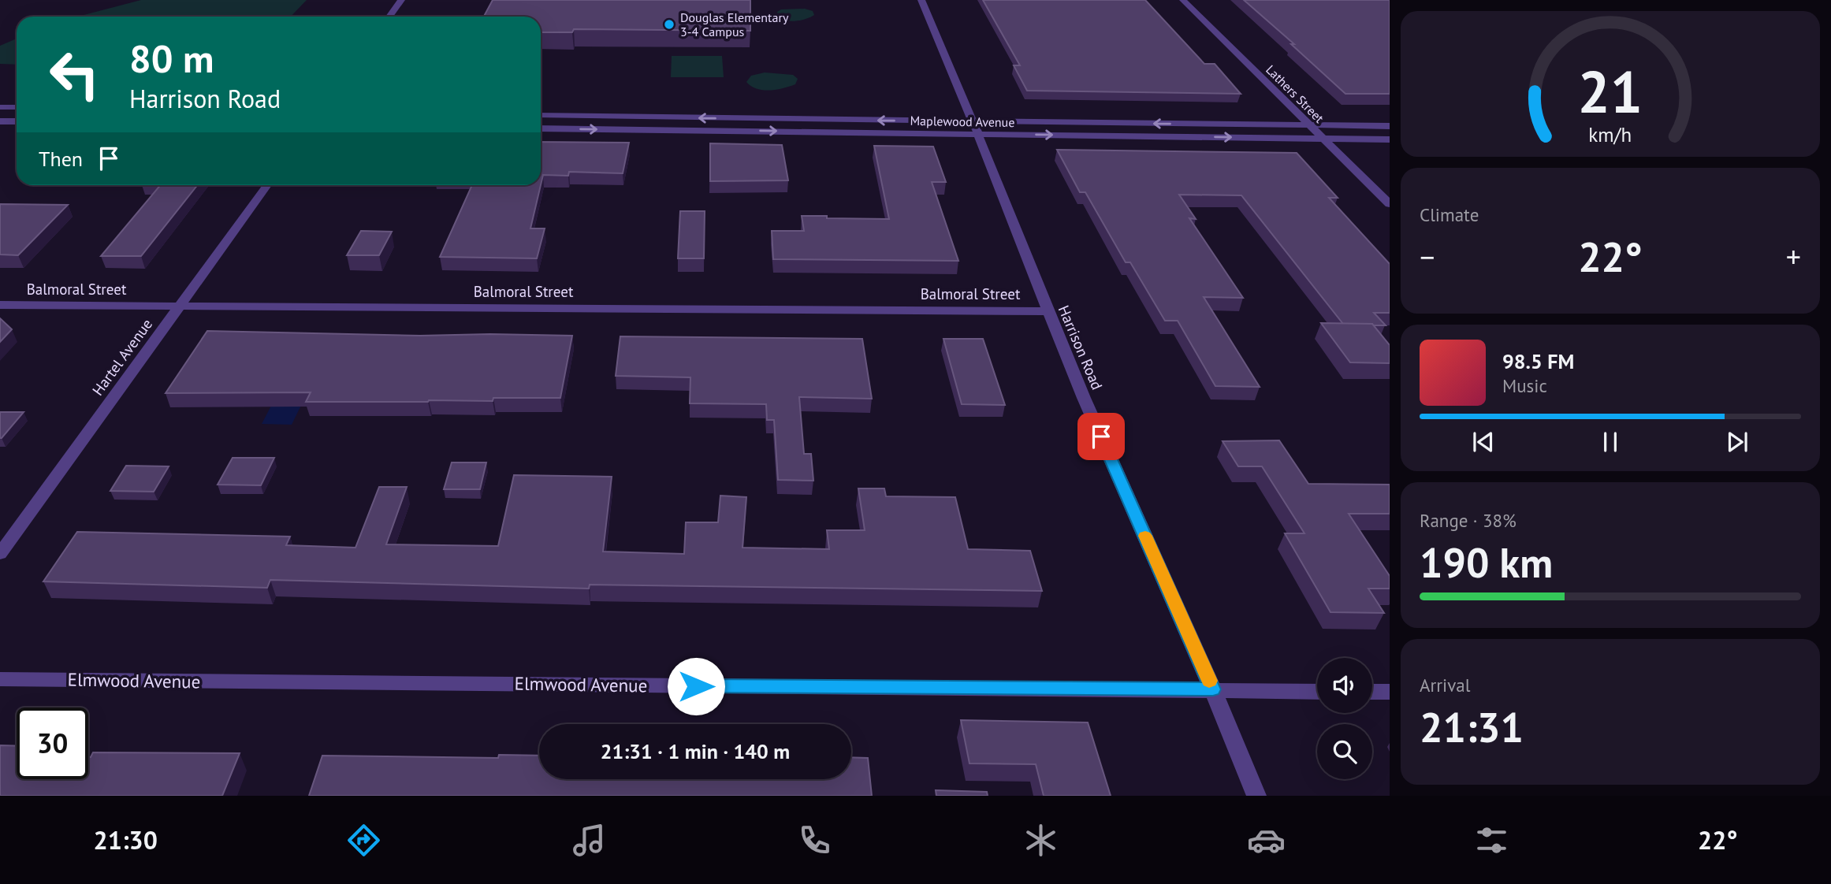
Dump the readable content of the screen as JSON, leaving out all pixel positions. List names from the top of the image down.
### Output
{
  "streets": {
    "street": [
      "Lathers Street",
      "Maplewood Avenue",
      "Balmoral Street",
      "Harrison Road",
      "Hartel Avenue",
      "Elmwood Avenue"
    ]
  },
  "crossings": [
    ["Lathers Street", "Maplewood Avenue"],
    ["Maplewood Avenue", "Harrison Road"],
    ["Balmoral Street", "Harrison Road"],
    ["Balmoral Street", "Hartel Avenue"],
    ["Harrison Road", "Elmwood Avenue"]
  ],
  "places": ["Douglas Elementary 3-4 Campus"],
  "page": {
    "turn": ["80 m", "Harrison Road"],
    "then": "Then",
    "tile": [
      "Climate",
      ["Range · 38%", "190 km"],
      ["Arrival", "21:31"]
    ],
    "heat": ["−", "22°", "+"],
    "song": ["98.5 FM", "Music"],
    "limit": "30",
    "trip": "21:31 · 1 min · 140 m",
    "tabs": ["21:30", "22°"],
    "gauge": ["21", "km/h"]
  }
}
